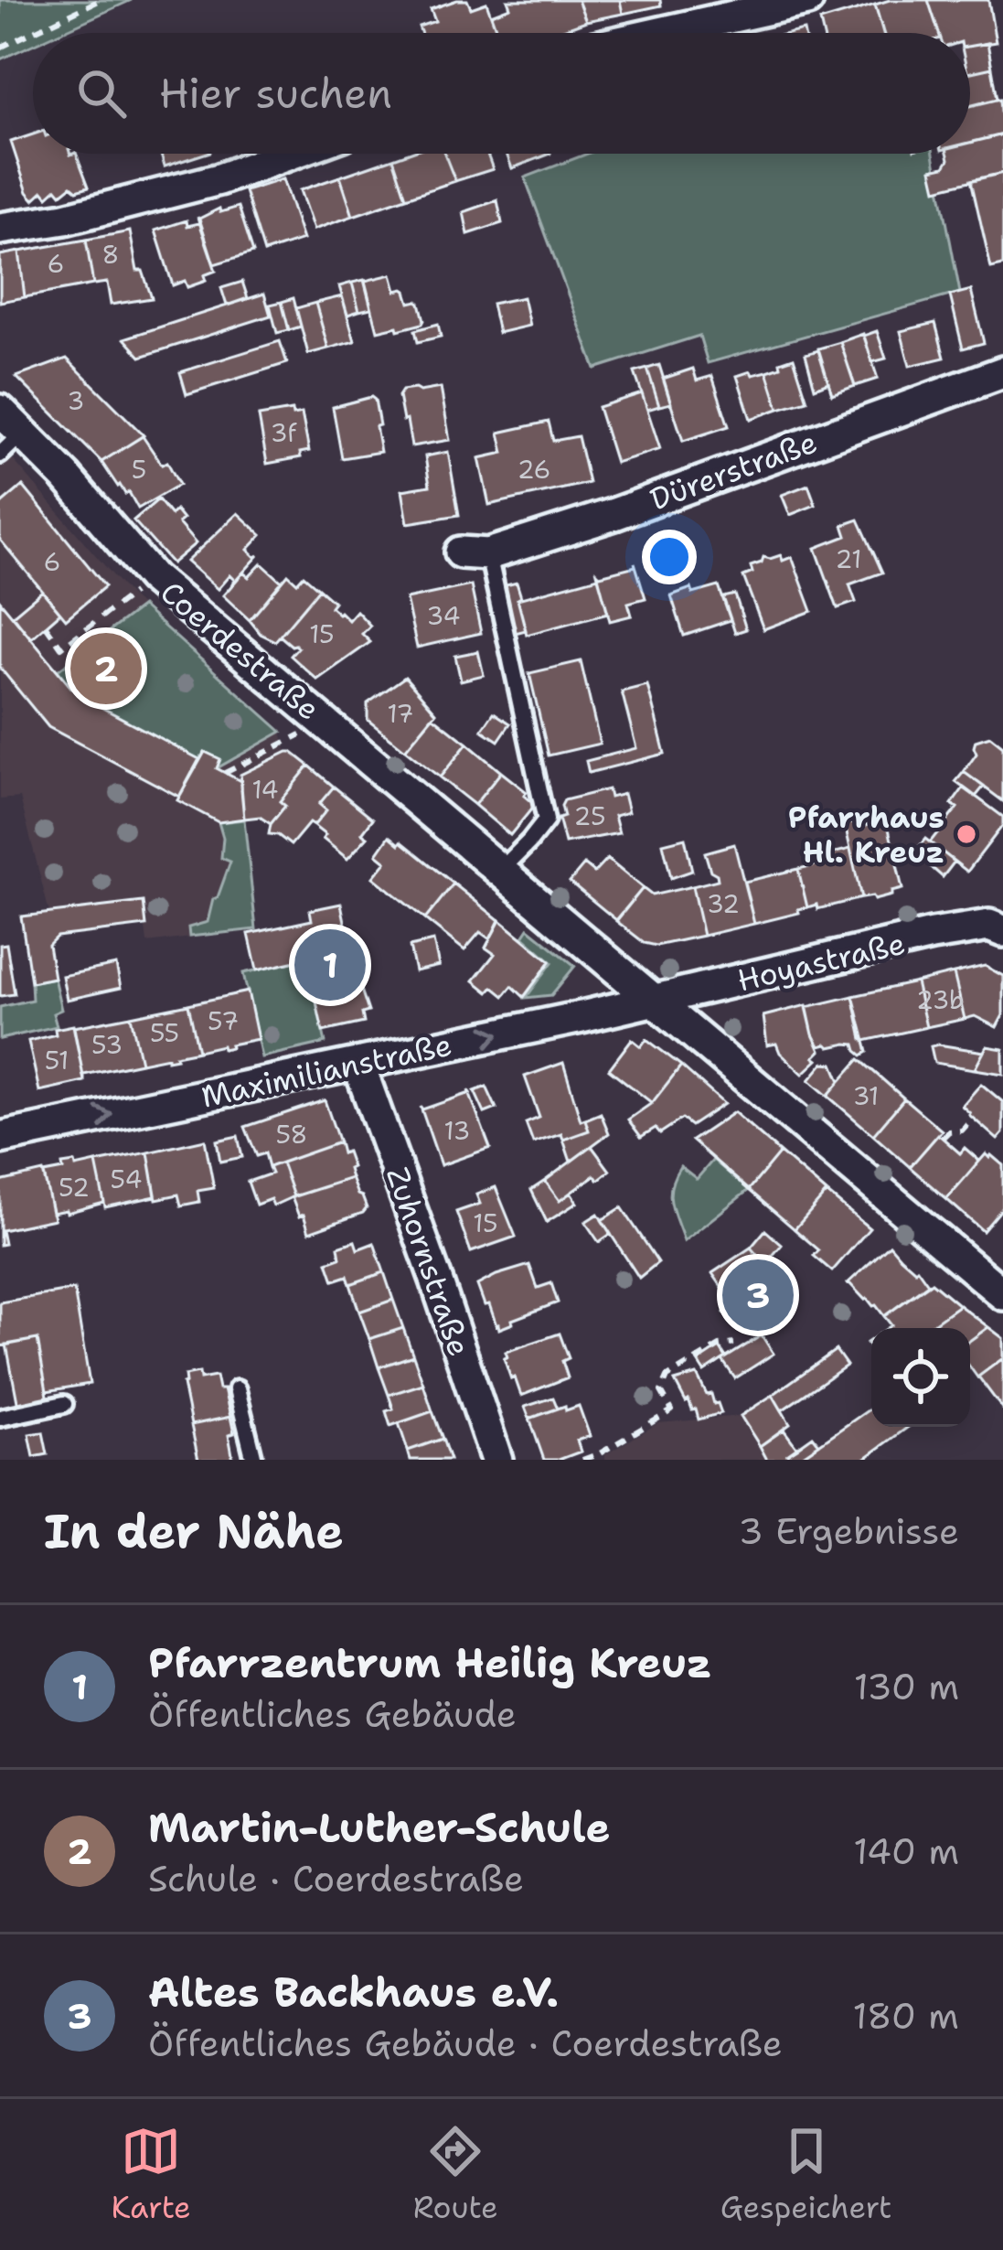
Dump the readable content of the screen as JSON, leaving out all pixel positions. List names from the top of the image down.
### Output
{
  "streets": {
    "street": [
      "Dürerstraße",
      "Coerdestraße",
      "Hoyastraße",
      "Maximilianstraße",
      "Zuhornstraße"
    ]
  },
  "crossings": [
    ["Coerdestraße", "Hoyastraße"],
    ["Coerdestraße", "Maximilianstraße"],
    ["Hoyastraße", "Maximilianstraße"],
    ["Maximilianstraße", "Zuhornstraße"]
  ],
  "one_way": ["Maximilianstraße"],
  "places": ["Pfarrhaus Hl. Kreuz"],
  "house_numbers": [
    "8",
    "6",
    "3",
    "3f",
    "5",
    "26",
    "21",
    "6",
    "34",
    "15",
    "17",
    "14",
    "25",
    "32",
    "23b",
    "57",
    "55",
    "53",
    "51",
    "31",
    "13",
    "58",
    "54",
    "52",
    "15"
  ],
  "page": {
    "search": "Hier suchen",
    "pins": ["2", "1", "3"],
    "heading": ["In der Nähe", "3 Ergebnisse"],
    "list": [
      {
        "mark": "1",
        "name": "Pfarrzentrum Heilig Kreuz",
        "note": "Öffentliches Gebäude",
        "value": "130 m"
      },
      {
        "mark": "2",
        "name": "Martin-Luther-Schule",
        "note": "Schule · Coerdestraße",
        "value": "140 m"
      },
      {
        "mark": "3",
        "name": "Altes Backhaus e.V.",
        "note": "Öffentliches Gebäude · Coerdestraße",
        "value": "180 m"
      }
    ],
    "nav": ["Karte", "Route", "Gespeichert"]
  }
}
